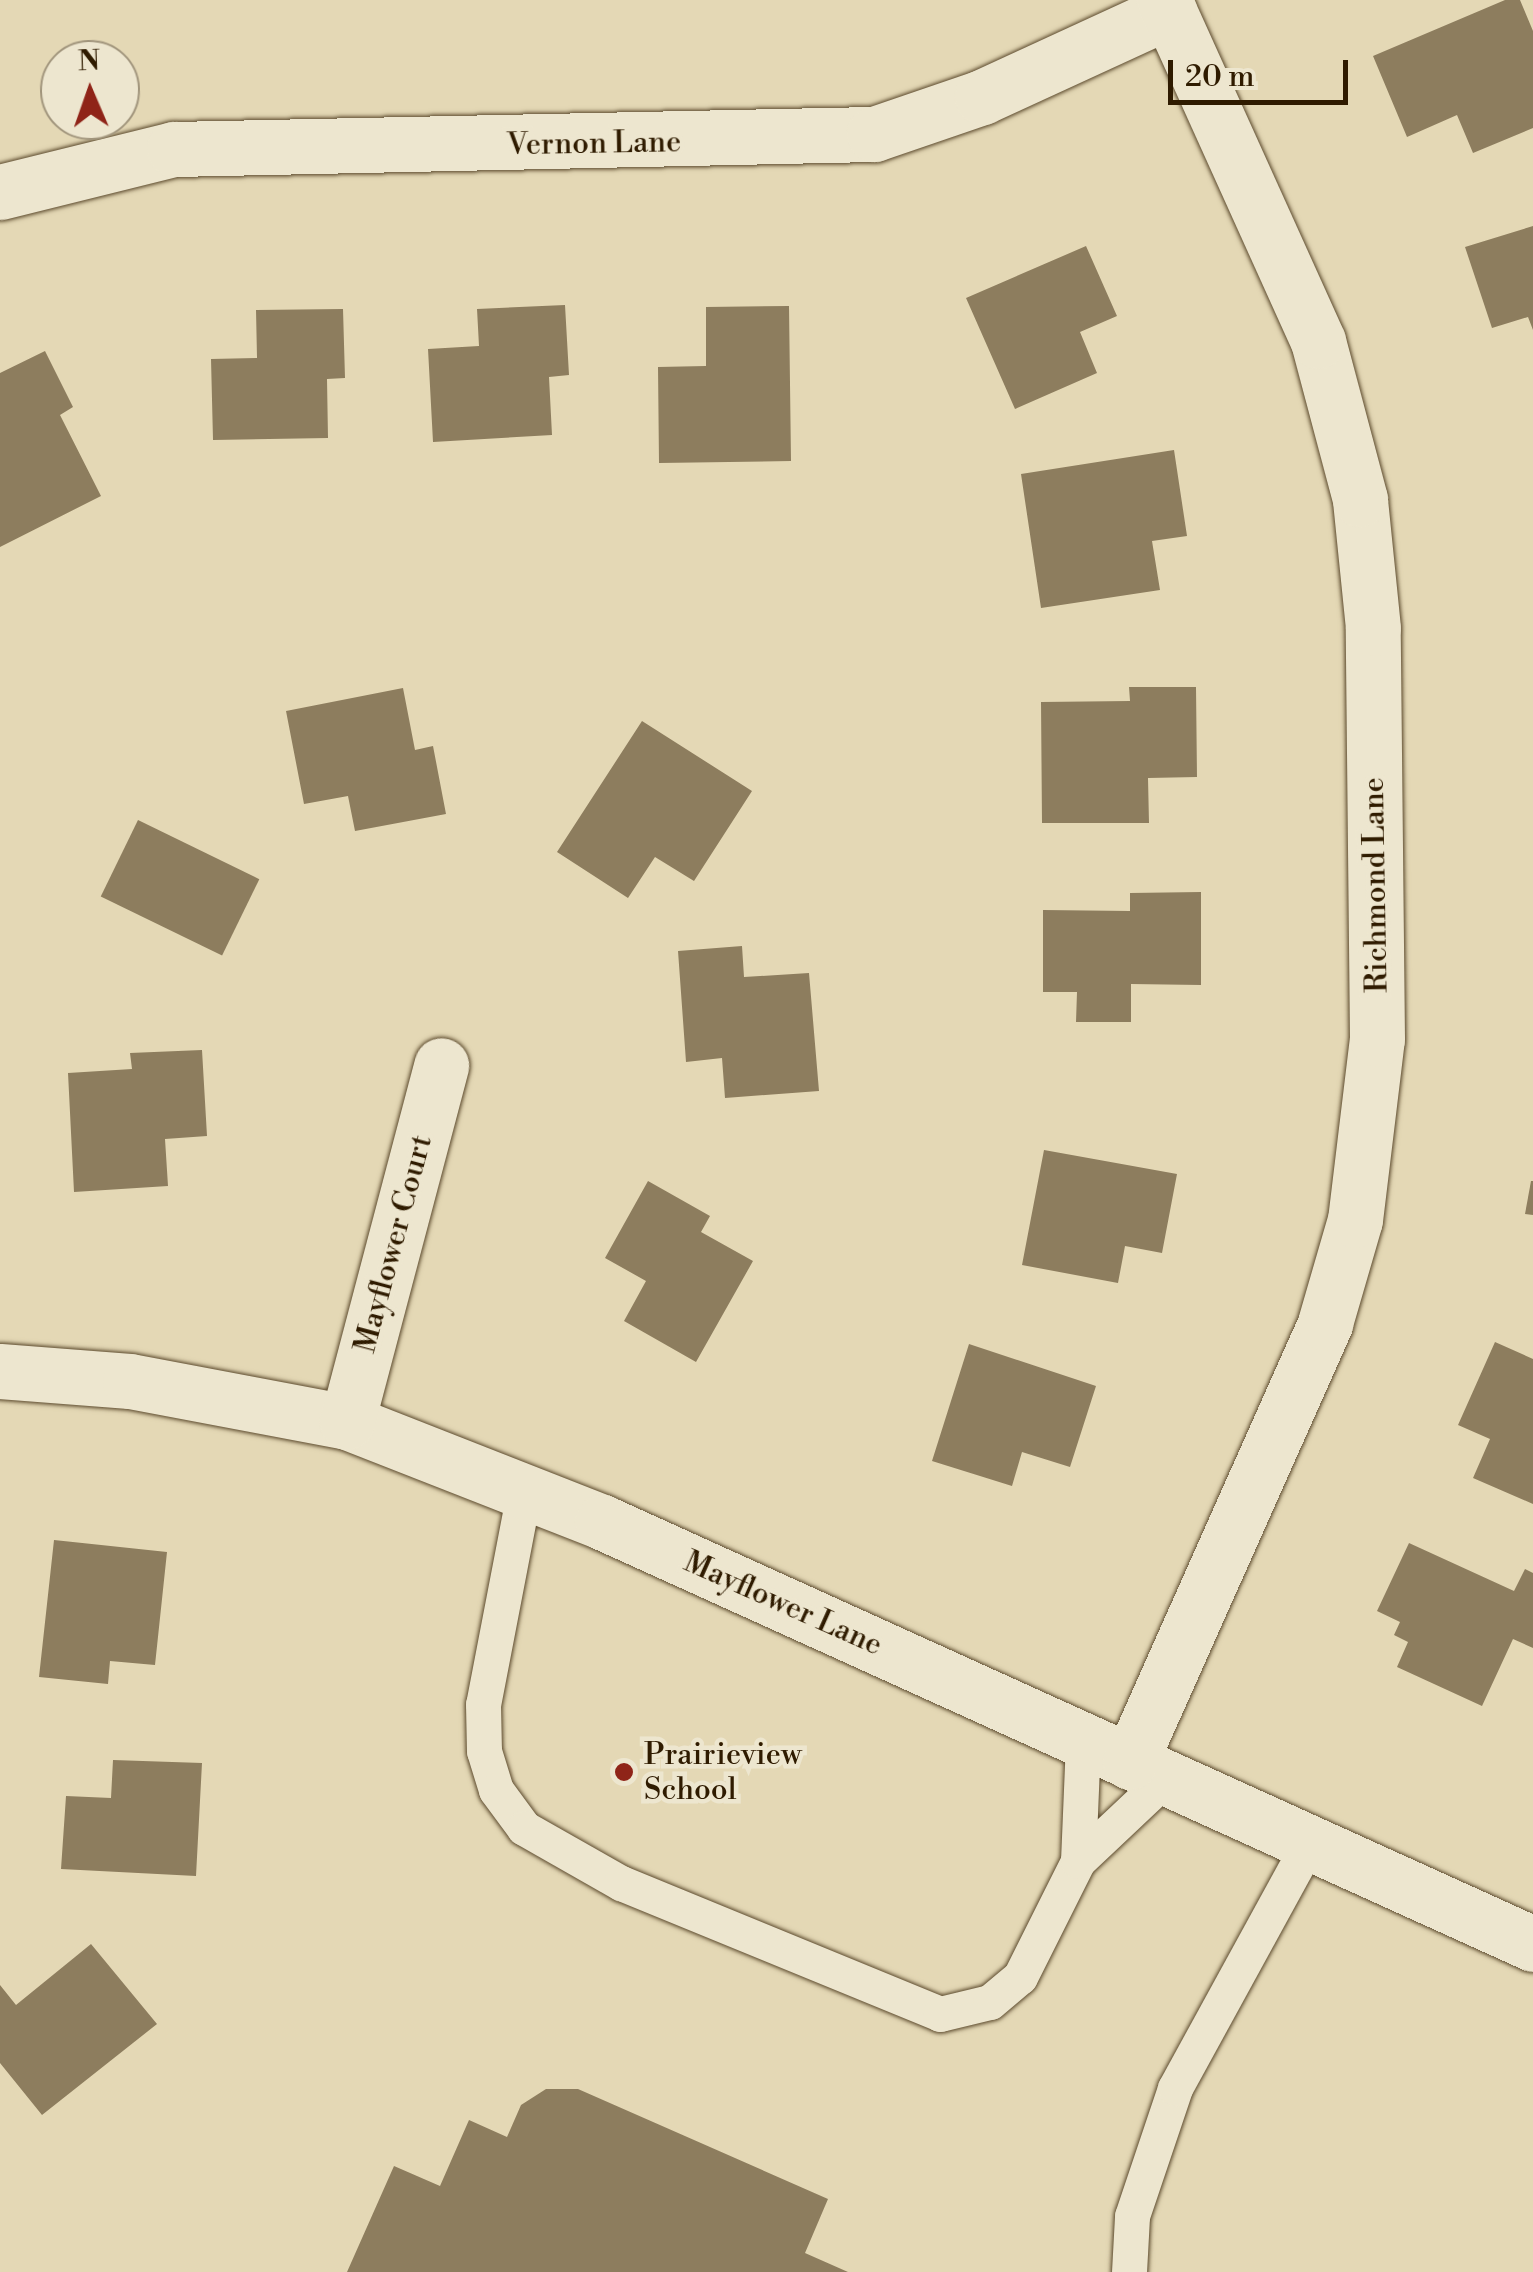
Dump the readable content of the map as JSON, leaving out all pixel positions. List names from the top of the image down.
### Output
{
  "streets": {
    "street": [
      "Vernon Lane",
      "Richmond Lane",
      "Mayflower Court",
      "Mayflower Lane"
    ]
  },
  "crossings": [
    ["Vernon Lane", "Richmond Lane"],
    ["Richmond Lane", "Mayflower Lane"],
    ["Mayflower Court", "Mayflower Lane"]
  ],
  "places": ["Prairieview School"],
  "scale_bar": "20 m",
  "north": "top"
}
